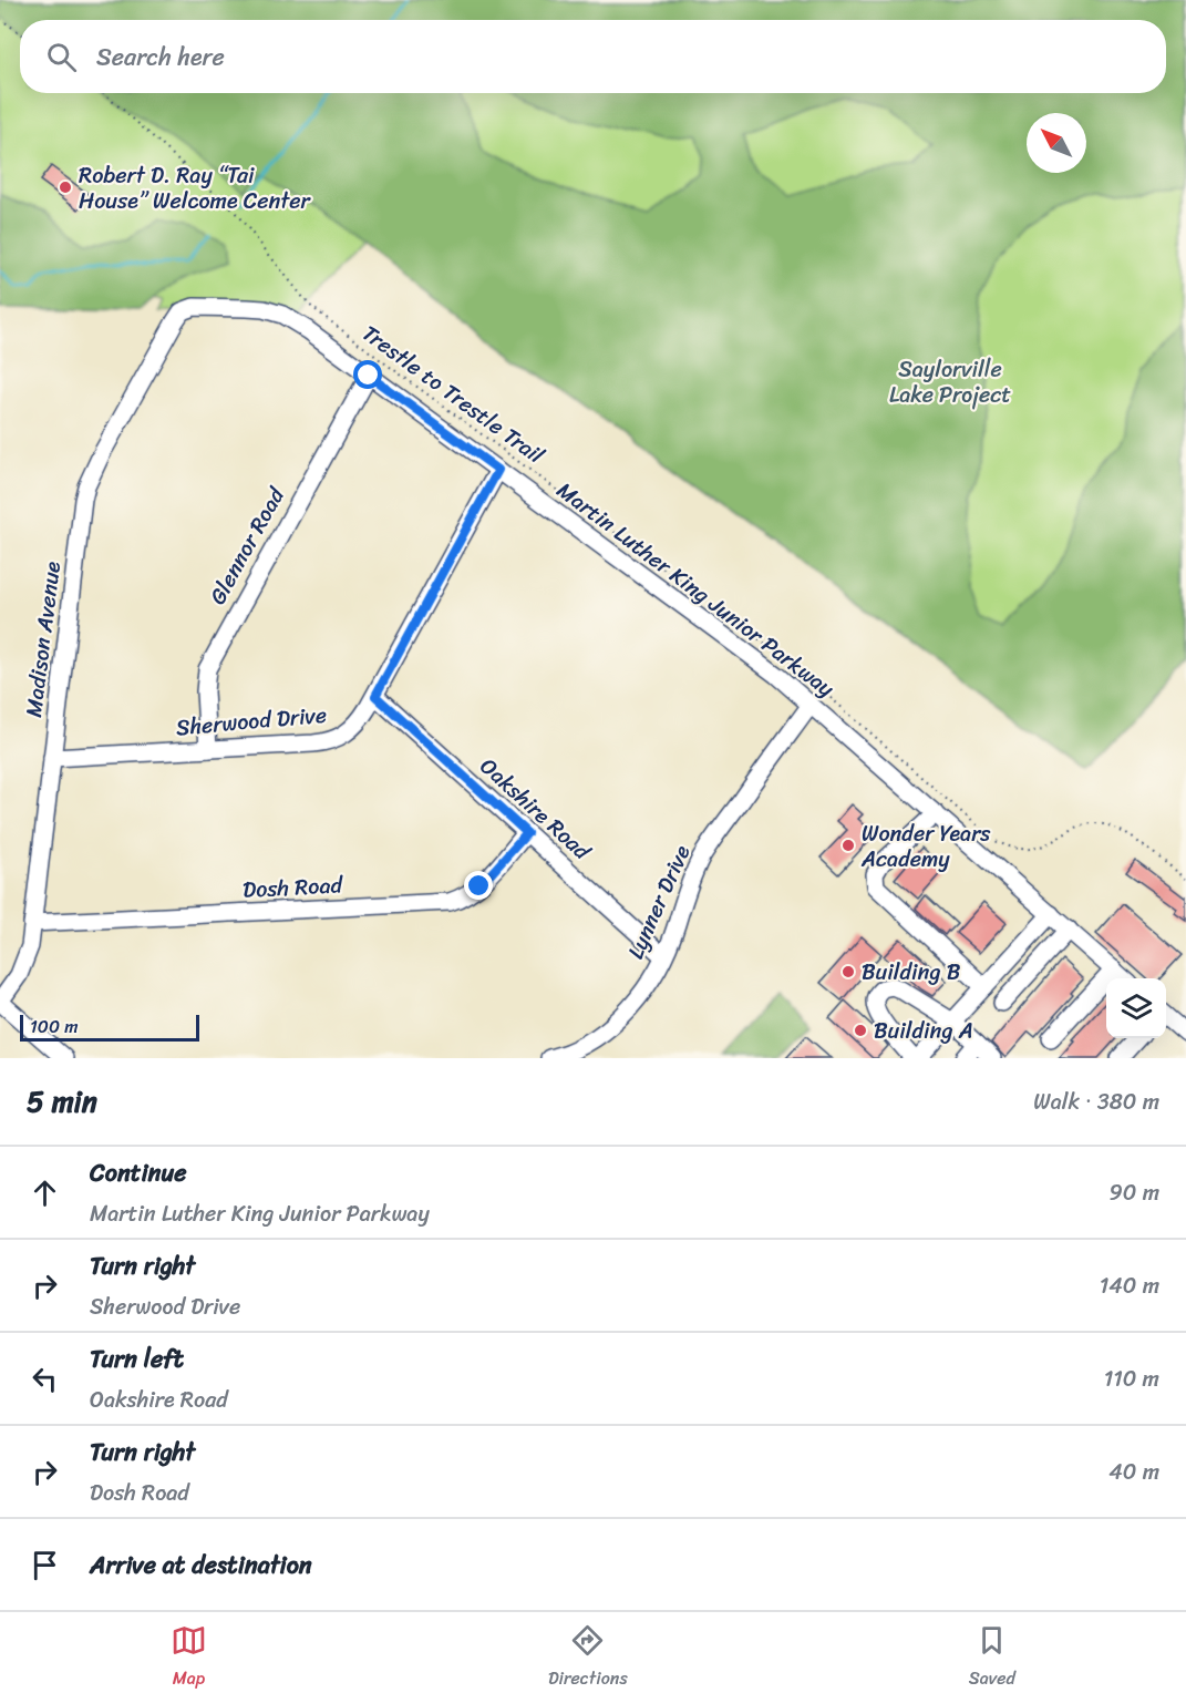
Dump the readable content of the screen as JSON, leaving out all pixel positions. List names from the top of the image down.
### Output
{
  "streets": {
    "street": [
      "Glennor Road",
      "Martin Luther King Junior Parkway",
      "Madison Avenue",
      "Sherwood Drive",
      "Oakshire Road",
      "Dosh Road",
      "Lynner Drive"
    ],
    "path": ["Trestle to Trestle Trail"]
  },
  "crossings": [
    ["Glennor Road", "Martin Luther King Junior Parkway"],
    ["Glennor Road", "Sherwood Drive"],
    ["Martin Luther King Junior Parkway", "Madison Avenue"],
    ["Martin Luther King Junior Parkway", "Sherwood Drive"],
    ["Martin Luther King Junior Parkway", "Lynner Drive"],
    ["Madison Avenue", "Sherwood Drive"],
    ["Madison Avenue", "Dosh Road"],
    ["Sherwood Drive", "Oakshire Road"],
    ["Oakshire Road", "Dosh Road"],
    ["Oakshire Road", "Lynner Drive"]
  ],
  "parks": ["Saylorville Lake Project"],
  "places": [
    "Robert D. Ray “Tai House” Welcome Center",
    "Wonder Years Academy",
    "Building B",
    "Building A"
  ],
  "scale_bar": "100 m",
  "north": "top left",
  "page": {
    "search": "Search here",
    "scale": "100 m",
    "heading": ["5 min", "Walk · 380 m"],
    "list": [
      ["Continue", "Martin Luther King Junior Parkway", "90 m"],
      ["Turn right", "Sherwood Drive", "140 m"],
      ["Turn left", "Oakshire Road", "110 m"],
      ["Turn right", "Dosh Road", "40 m"],
      "Arrive at destination"
    ],
    "nav": ["Map", "Directions", "Saved"]
  }
}
